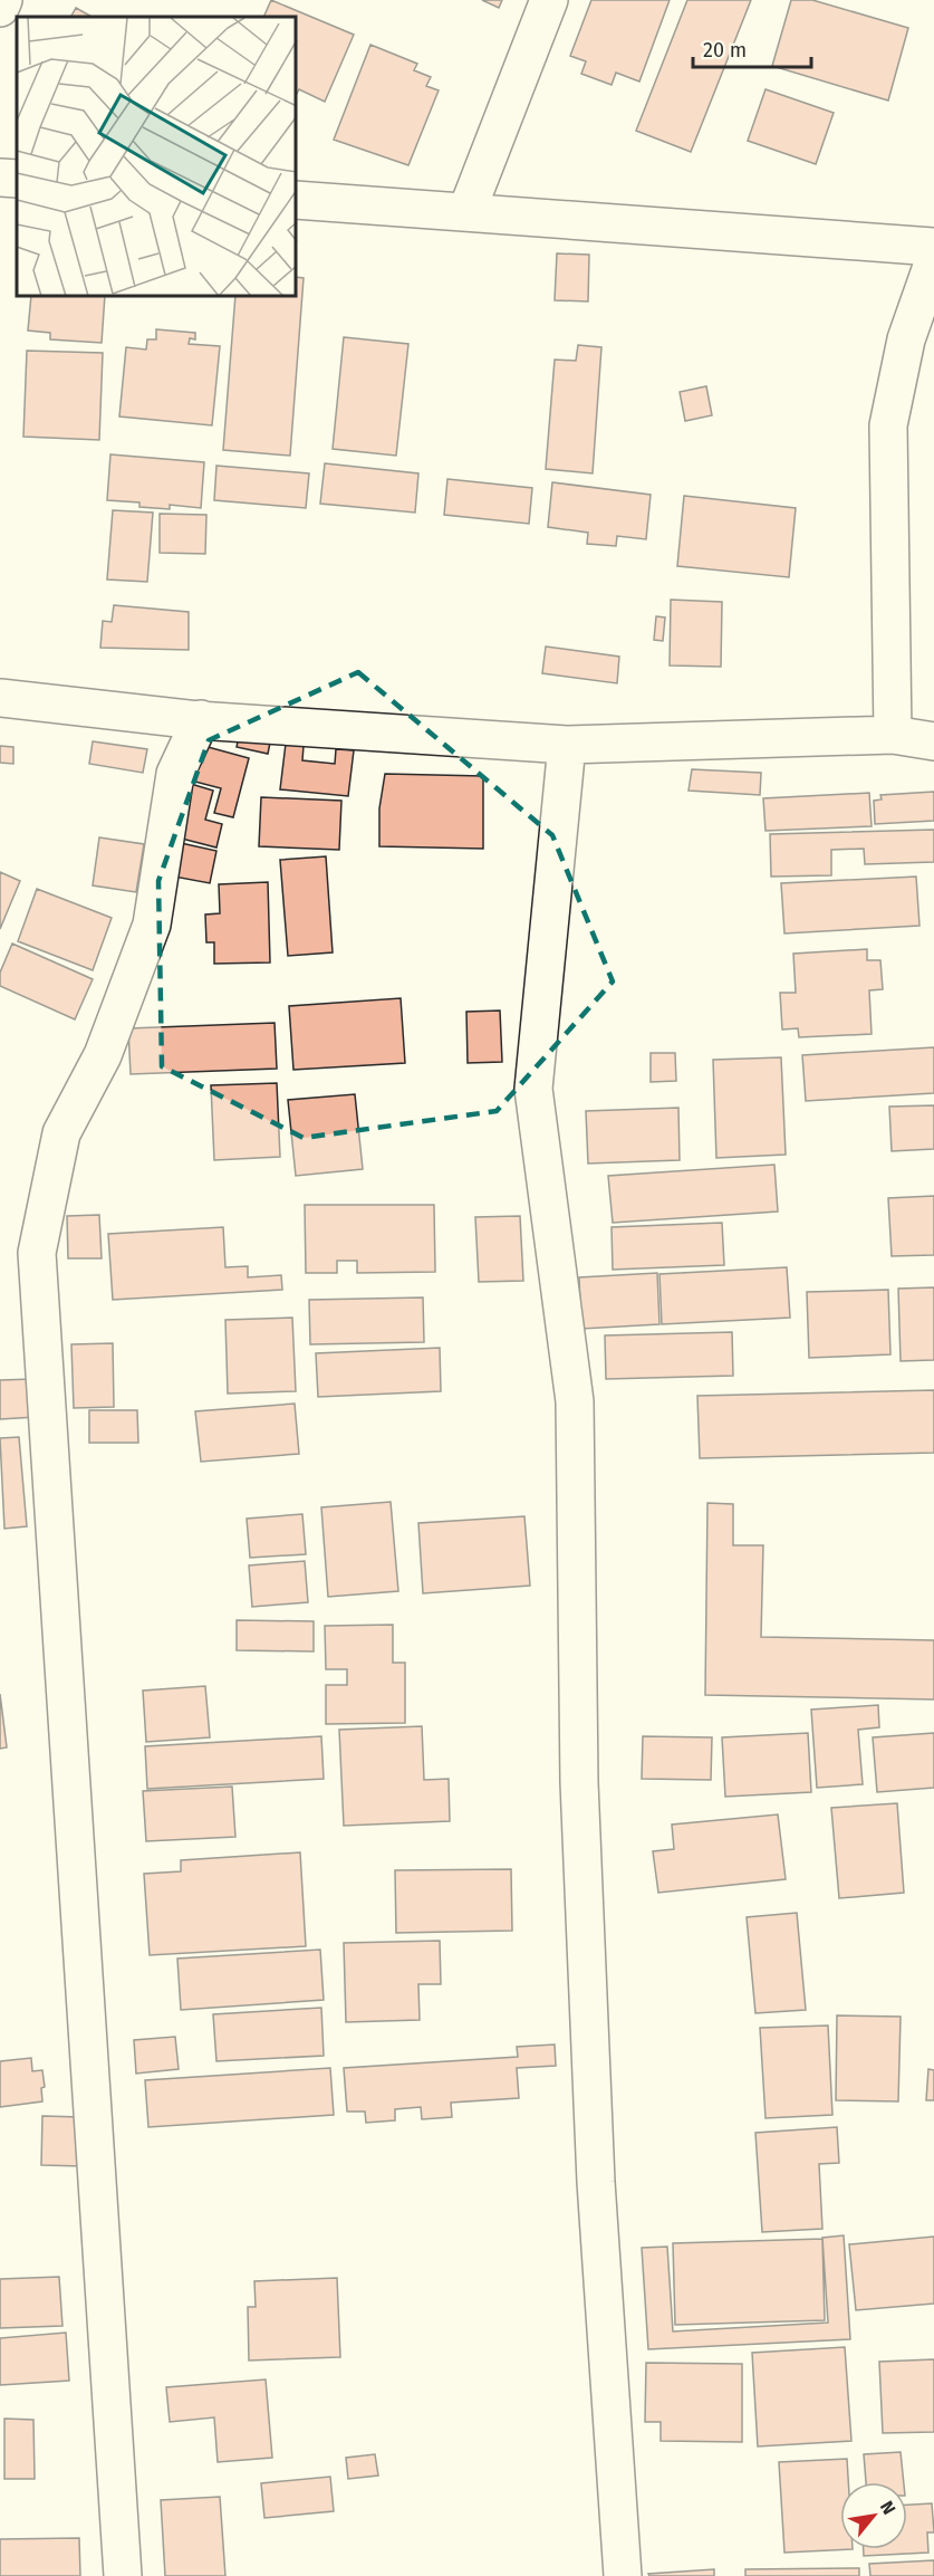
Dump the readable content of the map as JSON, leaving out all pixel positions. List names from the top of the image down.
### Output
{
  "scale_bar": "20 m",
  "north": "top right"
}
